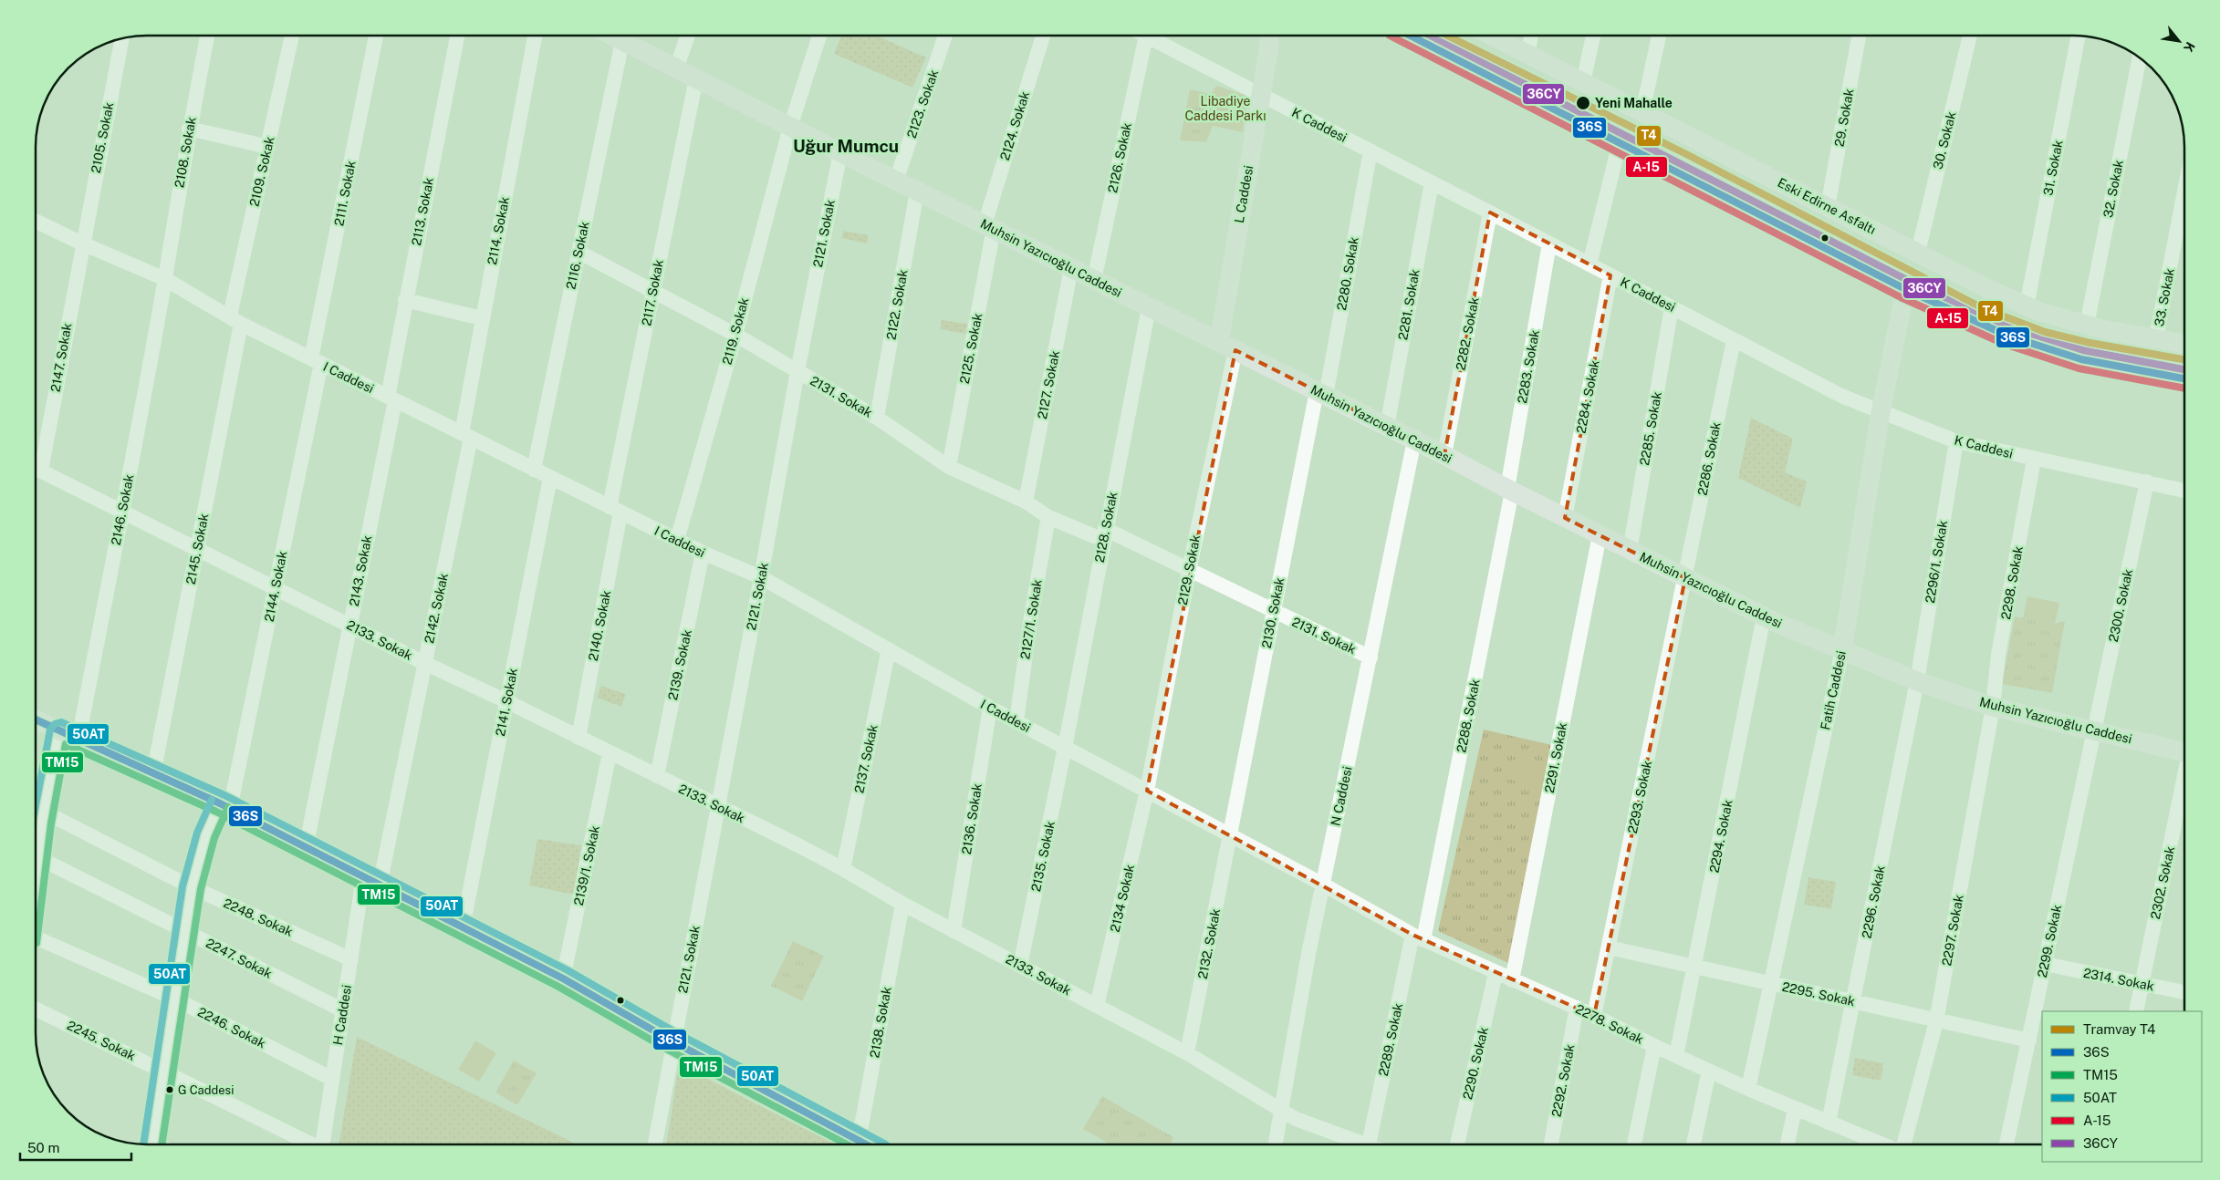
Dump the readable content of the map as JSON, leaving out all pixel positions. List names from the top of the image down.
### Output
{
  "streets": {
    "main road": [
      "L Caddesi",
      "Eski Edirne Asfaltı",
      "Muhsin Yazıcıoğlu Caddesi",
      "Fatih Caddesi"
    ],
    "street": [
      "2123. Sokak",
      "29. Sokak",
      "K Caddesi",
      "2124. Sokak",
      "2105. Sokak",
      "30. Sokak",
      "2108. Sokak",
      "2126. Sokak",
      "31. Sokak",
      "2109. Sokak",
      "32. Sokak",
      "2111. Sokak",
      "2113. Sokak",
      "2114. Sokak",
      "2121. Sokak",
      "2116. Sokak",
      "2280. Sokak",
      "2117. Sokak",
      "33. Sokak",
      "2122. Sokak",
      "2281. Sokak",
      "2119. Sokak",
      "2282. Sokak",
      "2125. Sokak",
      "2147. Sokak",
      "2283. Sokak",
      "I Caddesi",
      "2127. Sokak",
      "2131. Sokak",
      "2284. Sokak",
      "2285. Sokak",
      "2286. Sokak",
      "2146. Sokak",
      "2128. Sokak",
      "2145. Sokak",
      "2296/1. Sokak",
      "2129. Sokak",
      "2143. Sokak",
      "2298. Sokak",
      "2144. Sokak",
      "2300. Sokak",
      "2142. Sokak",
      "2130. Sokak",
      "2127/1. Sokak",
      "2140. Sokak",
      "2133. Sokak",
      "2139. Sokak",
      "2141. Sokak",
      "2288. Sokak",
      "2291. Sokak",
      "2137. Sokak",
      "N Caddesi",
      "2293. Sokak",
      "2136. Sokak",
      "2294. Sokak",
      "2135. Sokak",
      "2139/1. Sokak",
      "2302. Sokak",
      "2134 Sokak",
      "2296. Sokak",
      "2248. Sokak",
      "2297. Sokak",
      "2299. Sokak",
      "2132. Sokak",
      "2247. Sokak",
      "2314. Sokak",
      "2295. Sokak",
      "H Caddesi",
      "2138. Sokak",
      "2278. Sokak",
      "2246. Sokak",
      "2289. Sokak",
      "2245. Sokak",
      "2290. Sokak",
      "2292. Sokak"
    ]
  },
  "crossings": [
    ["2123. Sokak", "Muhsin Yazıcıoğlu Caddesi"],
    ["29. Sokak", "Eski Edirne Asfaltı"],
    ["K Caddesi", "2126. Sokak"],
    ["K Caddesi", "L Caddesi"],
    ["K Caddesi", "2280. Sokak"],
    ["K Caddesi", "2281. Sokak"],
    ["K Caddesi", "2282. Sokak"],
    ["K Caddesi", "2283. Sokak"],
    ["K Caddesi", "2284. Sokak"],
    ["K Caddesi", "2285. Sokak"],
    ["K Caddesi", "2286. Sokak"],
    ["K Caddesi", "2296/1. Sokak"],
    ["K Caddesi", "2298. Sokak"],
    ["K Caddesi", "2300. Sokak"],
    ["K Caddesi", "Fatih Caddesi"],
    ["2124. Sokak", "Muhsin Yazıcıoğlu Caddesi"],
    ["2124. Sokak", "2125. Sokak"],
    ["2105. Sokak", "2147. Sokak"],
    ["2105. Sokak", "I Caddesi"],
    ["30. Sokak", "Eski Edirne Asfaltı"],
    ["2108. Sokak", "I Caddesi"],
    ["2108. Sokak", "2146. Sokak"],
    ["2126. Sokak", "Muhsin Yazıcıoğlu Caddesi"],
    ["31. Sokak", "Eski Edirne Asfaltı"],
    ["2109. Sokak", "I Caddesi"],
    ["2109. Sokak", "2145. Sokak"],
    ["32. Sokak", "Eski Edirne Asfaltı"],
    ["2111. Sokak", "I Caddesi"],
    ["2111. Sokak", "2144. Sokak"],
    ["L Caddesi", "Muhsin Yazıcıoğlu Caddesi"],
    ["L Caddesi", "2129. Sokak"],
    ["Eski Edirne Asfaltı", "33. Sokak"],
    ["2113. Sokak", "I Caddesi"],
    ["2113. Sokak", "2143. Sokak"],
    ["2114. Sokak", "I Caddesi"],
    ["2114. Sokak", "2142. Sokak"],
    ["2121. Sokak", "Muhsin Yazıcıoğlu Caddesi"],
    ["2121. Sokak", "I Caddesi"],
    ["2121. Sokak", "2131. Sokak"],
    ["2121. Sokak", "2133. Sokak"],
    ["2116. Sokak", "Muhsin Yazıcıoğlu Caddesi"],
    ["2116. Sokak", "I Caddesi"],
    ["2116. Sokak", "2131. Sokak"],
    ["Muhsin Yazıcıoğlu Caddesi", "2280. Sokak"],
    ["Muhsin Yazıcıoğlu Caddesi", "2117. Sokak"],
    ["Muhsin Yazıcıoğlu Caddesi", "2122. Sokak"],
    ["Muhsin Yazıcıoğlu Caddesi", "2281. Sokak"],
    ["Muhsin Yazıcıoğlu Caddesi", "2119. Sokak"],
    ["Muhsin Yazıcıoğlu Caddesi", "2282. Sokak"],
    ["Muhsin Yazıcıoğlu Caddesi", "2125. Sokak"],
    ["Muhsin Yazıcıoğlu Caddesi", "2283. Sokak"],
    ["Muhsin Yazıcıoğlu Caddesi", "2127. Sokak"],
    ["Muhsin Yazıcıoğlu Caddesi", "2284. Sokak"],
    ["Muhsin Yazıcıoğlu Caddesi", "2285. Sokak"],
    ["Muhsin Yazıcıoğlu Caddesi", "2286. Sokak"],
    ["Muhsin Yazıcıoğlu Caddesi", "2128. Sokak"],
    ["Muhsin Yazıcıoğlu Caddesi", "2296/1. Sokak"],
    ["Muhsin Yazıcıoğlu Caddesi", "2129. Sokak"],
    ["Muhsin Yazıcıoğlu Caddesi", "2298. Sokak"],
    ["Muhsin Yazıcıoğlu Caddesi", "2300. Sokak"],
    ["Muhsin Yazıcıoğlu Caddesi", "2130. Sokak"],
    ["Muhsin Yazıcıoğlu Caddesi", "Fatih Caddesi"],
    ["Muhsin Yazıcıoğlu Caddesi", "2288. Sokak"],
    ["Muhsin Yazıcıoğlu Caddesi", "2291. Sokak"],
    ["Muhsin Yazıcıoğlu Caddesi", "N Caddesi"],
    ["Muhsin Yazıcıoğlu Caddesi", "2293. Sokak"],
    ["Muhsin Yazıcıoğlu Caddesi", "2294. Sokak"],
    ["Muhsin Yazıcıoğlu Caddesi", "2296. Sokak"],
    ["Muhsin Yazıcıoğlu Caddesi", "2297. Sokak"],
    ["Muhsin Yazıcıoğlu Caddesi", "2299. Sokak"],
    ["2280. Sokak", "2130. Sokak"],
    ["2117. Sokak", "I Caddesi"],
    ["2117. Sokak", "2131. Sokak"],
    ["2117. Sokak", "2140. Sokak"],
    ["2122. Sokak", "2131. Sokak"],
    ["2119. Sokak", "I Caddesi"],
    ["2119. Sokak", "2131. Sokak"],
    ["2125. Sokak", "2131. Sokak"],
    ["2147. Sokak", "I Caddesi"],
    ["2147. Sokak", "2133. Sokak"],
    ["2283. Sokak", "2288. Sokak"],
    ["I Caddesi", "2146. Sokak"],
    ["I Caddesi", "2128. Sokak"],
    ["I Caddesi", "2145. Sokak"],
    ["I Caddesi", "2129. Sokak"],
    ["I Caddesi", "2143. Sokak"],
    ["I Caddesi", "2144. Sokak"],
    ["I Caddesi", "2142. Sokak"],
    ["I Caddesi", "2130. Sokak"],
    ["I Caddesi", "2127/1. Sokak"],
    ["I Caddesi", "2140. Sokak"],
    ["I Caddesi", "2139. Sokak"],
    ["I Caddesi", "2141. Sokak"],
    ["I Caddesi", "2137. Sokak"],
    ["I Caddesi", "N Caddesi"],
    ["I Caddesi", "2136. Sokak"],
    ["I Caddesi", "2135. Sokak"],
    ["I Caddesi", "2134 Sokak"],
    ["I Caddesi", "2132. Sokak"],
    ["I Caddesi", "2278. Sokak"],
    ["2127. Sokak", "2131. Sokak"],
    ["2131. Sokak", "2128. Sokak"],
    ["2131. Sokak", "2129. Sokak"],
    ["2131. Sokak", "2130. Sokak"],
    ["2131. Sokak", "2127/1. Sokak"],
    ["2131. Sokak", "N Caddesi"],
    ["2286. Sokak", "2293. Sokak"],
    ["2146. Sokak", "2133. Sokak"],
    ["2128. Sokak", "2135. Sokak"],
    ["2145. Sokak", "2133. Sokak"],
    ["2296/1. Sokak", "2296. Sokak"],
    ["2129. Sokak", "2134 Sokak"],
    ["2143. Sokak", "2133. Sokak"],
    ["2298. Sokak", "2297. Sokak"],
    ["2144. Sokak", "2133. Sokak"],
    ["2300. Sokak", "2299. Sokak"],
    ["2142. Sokak", "2133. Sokak"],
    ["2142. Sokak", "H Caddesi"],
    ["2130. Sokak", "2132. Sokak"],
    ["2140. Sokak", "2133. Sokak"],
    ["2133. Sokak", "2139. Sokak"],
    ["2133. Sokak", "2141. Sokak"],
    ["2133. Sokak", "2137. Sokak"],
    ["2133. Sokak", "N Caddesi"],
    ["2133. Sokak", "2136. Sokak"],
    ["2133. Sokak", "2135. Sokak"],
    ["2133. Sokak", "2139/1. Sokak"],
    ["2133. Sokak", "2134 Sokak"],
    ["2133. Sokak", "2132. Sokak"],
    ["2133. Sokak", "2138. Sokak"],
    ["2133. Sokak", "2289. Sokak"],
    ["Fatih Caddesi", "2295. Sokak"],
    ["Fatih Caddesi", "2278. Sokak"],
    ["2288. Sokak", "2278. Sokak"],
    ["2288. Sokak", "2289. Sokak"],
    ["2291. Sokak", "2278. Sokak"],
    ["N Caddesi", "2278. Sokak"],
    ["2293. Sokak", "2295. Sokak"],
    ["2293. Sokak", "2278. Sokak"],
    ["2294. Sokak", "2295. Sokak"],
    ["2294. Sokak", "2278. Sokak"],
    ["2302. Sokak", "2314. Sokak"],
    ["2296. Sokak", "2295. Sokak"],
    ["2296. Sokak", "2278. Sokak"],
    ["2248. Sokak", "H Caddesi"],
    ["2297. Sokak", "2295. Sokak"],
    ["2299. Sokak", "2314. Sokak"],
    ["2299. Sokak", "2295. Sokak"],
    ["2247. Sokak", "H Caddesi"],
    ["H Caddesi", "2246. Sokak"],
    ["2278. Sokak", "2289. Sokak"],
    ["2278. Sokak", "2290. Sokak"],
    ["2278. Sokak", "2292. Sokak"]
  ],
  "districts": ["Uğur Mumcu"],
  "parks": ["Libadiye Caddesi Parkı"],
  "places": ["Yeni Mahalle", "G Caddesi"],
  "lines": [
    "tram line T4",
    "transit line 36S",
    "transit line A-15",
    "transit line 36CY",
    "transit line 50AT",
    "transit line TM15"
  ],
  "legend": [
    "Tramvay T4",
    "36S",
    "TM15",
    "50AT",
    "A-15",
    "36CY"
  ],
  "scale_bar": "50 m",
  "north": "bottom right"
}
